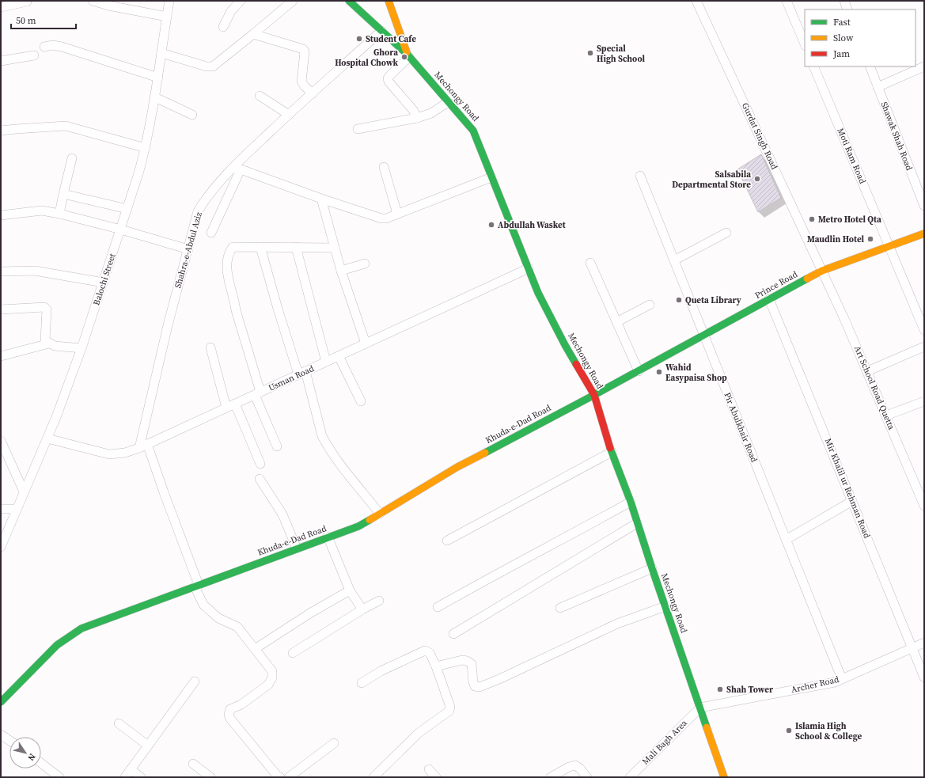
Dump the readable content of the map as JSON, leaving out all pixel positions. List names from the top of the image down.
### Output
{
  "streets": {
    "street": [
      "Mechongy Road",
      "Gurdat Singh Road",
      "Shawak Shah Road",
      "Moti Ram Road",
      "Shahra-e-Abdul Aziz",
      "Balochi Street",
      "Prince Road",
      "Usman Road",
      "Art School Road Quetta",
      "Khuda-e-Dad Road",
      "Pir Abulkhair Road",
      "Mir Khalil ur Rehman Road",
      "Archer Road",
      "Mali Bagh Area"
    ]
  },
  "crossings": [
    ["Mechongy Road", "Shahra-e-Abdul Aziz"],
    ["Mechongy Road", "Prince Road"],
    ["Mechongy Road", "Usman Road"],
    ["Mechongy Road", "Khuda-e-Dad Road"],
    ["Mechongy Road", "Archer Road"],
    ["Mechongy Road", "Mali Bagh Area"],
    ["Gurdat Singh Road", "Prince Road"],
    ["Gurdat Singh Road", "Art School Road Quetta"],
    ["Moti Ram Road", "Prince Road"],
    ["Shahra-e-Abdul Aziz", "Usman Road"],
    ["Balochi Street", "Usman Road"],
    ["Prince Road", "Art School Road Quetta"],
    ["Prince Road", "Khuda-e-Dad Road"],
    ["Prince Road", "Pir Abulkhair Road"],
    ["Prince Road", "Mir Khalil ur Rehman Road"],
    ["Pir Abulkhair Road", "Archer Road"],
    ["Mir Khalil ur Rehman Road", "Archer Road"],
    ["Archer Road", "Mali Bagh Area"]
  ],
  "places": [
    "Student Cafe",
    "Special High School",
    "Ghora Hospital Chowk",
    "Salsabila Departmental Store",
    "Metro Hotel Qta",
    "Abdullah Wasket",
    "Maudlin Hotel",
    "Queta Library",
    "Wahid Easypaisa Shop",
    "Shah Tower",
    "Islamia High School & College"
  ],
  "legend": ["Fast", "Slow", "Jam"],
  "scale_bar": "50 m",
  "north": "bottom right"
}
